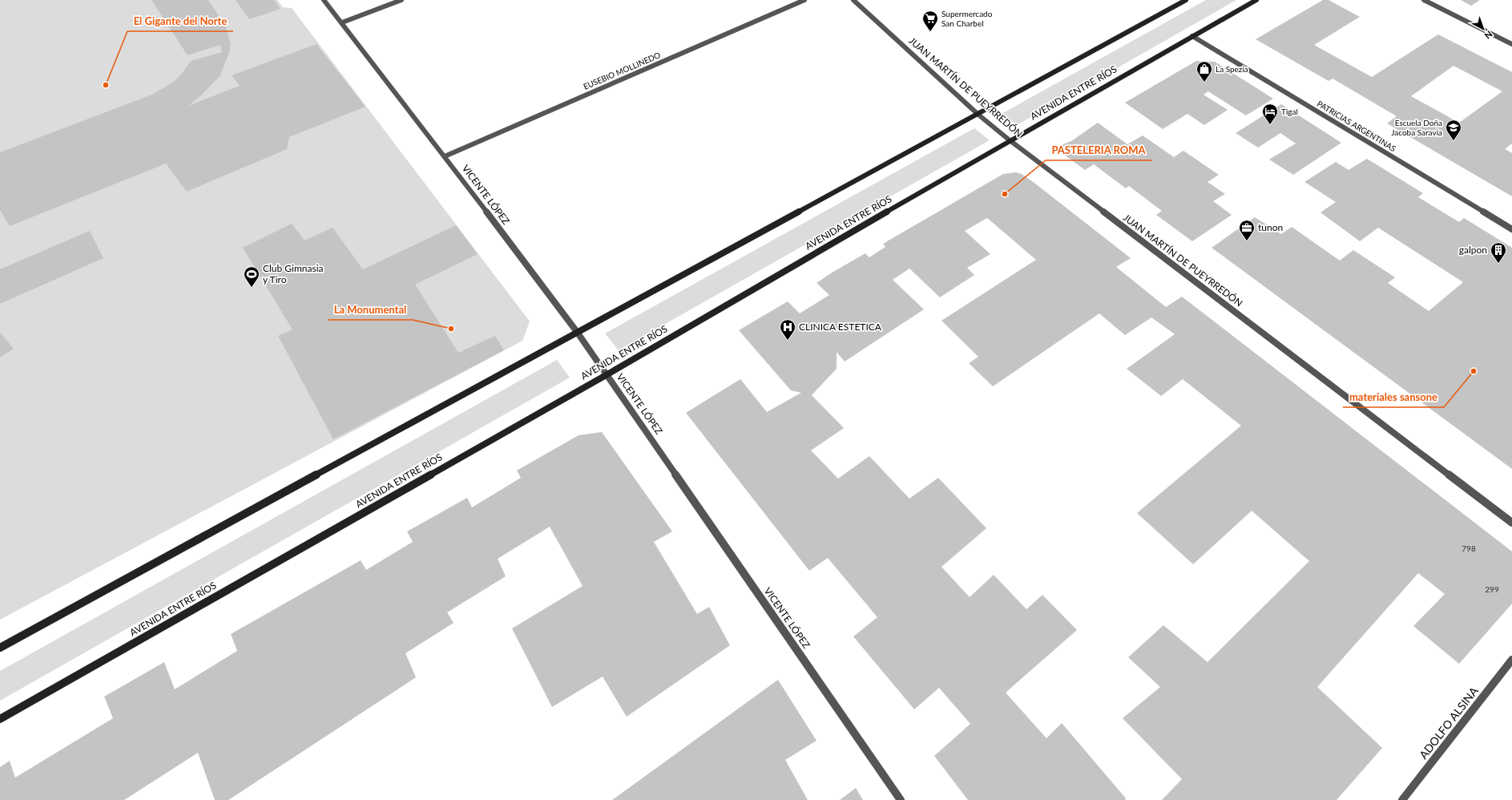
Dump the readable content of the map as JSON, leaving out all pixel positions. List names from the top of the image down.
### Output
{
  "streets": {
    "main road": ["AVENIDA ENTRE RÍOS"],
    "street": [
      "EUSEBIO MOLLINEDO",
      "JUAN MARTÍN DE PUEYRREDÓN",
      "PATRICIAS ARGENTINAS",
      "VICENTE LÓPEZ",
      "ADOLFO ALSINA"
    ]
  },
  "crossings": [
    ["EUSEBIO MOLLINEDO", "VICENTE LÓPEZ"],
    ["JUAN MARTÍN DE PUEYRREDÓN", "AVENIDA ENTRE RÍOS"],
    ["AVENIDA ENTRE RÍOS", "PATRICIAS ARGENTINAS"],
    ["AVENIDA ENTRE RÍOS", "VICENTE LÓPEZ"]
  ],
  "places": {
    "supermarket": ["Supermercado San Charbel"],
    "shop": ["La Spezia"],
    "other": [
      "El Gigante del Norte",
      "PASTELERIA ROMA",
      "La Monumental",
      "materiales sansone"
    ],
    "hotel": ["Tigal"],
    "school or university": ["Escuela Doña Jacoba Saravia"],
    "office": ["tunon"],
    "building": ["galpon"],
    "sports": ["Club Gimnasia y Tiro"],
    "hospital": ["CLINICA ESTETICA"]
  },
  "house_numbers": ["798", "299"],
  "north": "bottom right"
}
